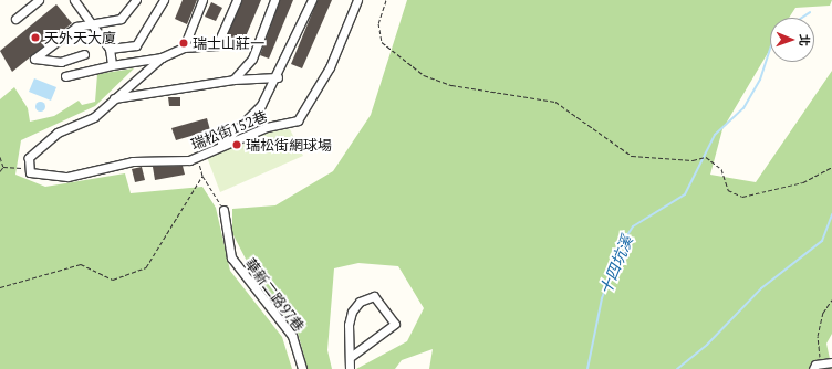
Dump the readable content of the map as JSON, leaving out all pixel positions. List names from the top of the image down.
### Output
{
  "streets": {
    "street": ["瑞松街152巷", "華新二路97巷"]
  },
  "water": ["十四坑溪"],
  "places": ["天外天大廈", "瑞士山莊一", "瑞松街網球場"],
  "north": "right"
}
